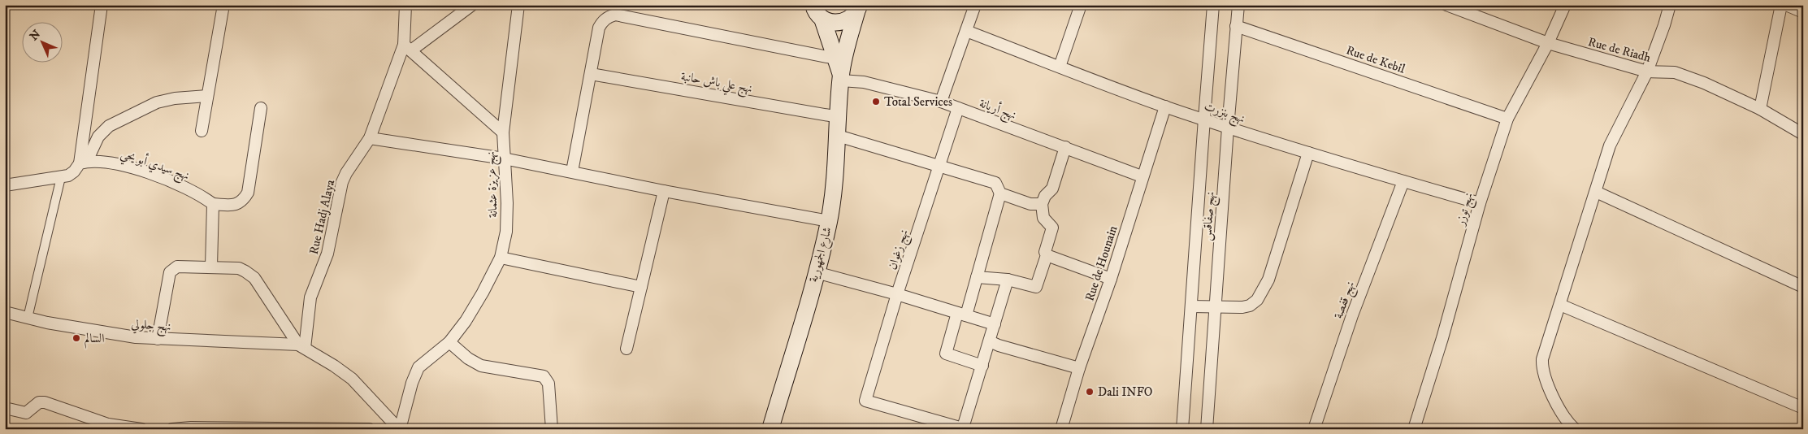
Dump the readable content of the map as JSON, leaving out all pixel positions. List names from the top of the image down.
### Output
{
  "streets": {
    "main road": ["شارع الجمهورية"],
    "street": [
      "Rue de Riadh",
      "Rue de Kebil",
      "نهج علي باش حانبة",
      "نهج أريانة",
      "نهج بنزرت",
      "نهج سيدي أبو يحي",
      "نهج عزيزة عثمانة",
      "نهج توزر",
      "نهج صفاقس",
      "Rue Hadj Alaya",
      "نهج زغوان",
      "Rue de Hounain",
      "نهج قفصة",
      "نهج جلولي"
    ]
  },
  "crossings": [
    ["Rue de Riadh", "نهج توزر"],
    ["Rue de Kebil", "نهج توزر"],
    ["Rue de Kebil", "نهج صفاقس"],
    ["نهج علي باش حانبة", "شارع الجمهورية"],
    ["نهج أريانة", "نهج زغوان"],
    ["نهج أريانة", "شارع الجمهورية"],
    ["نهج أريانة", "Rue de Hounain"],
    ["نهج بنزرت", "نهج توزر"],
    ["نهج بنزرت", "نهج صفاقس"],
    ["نهج بنزرت", "Rue de Hounain"],
    ["نهج بنزرت", "نهج قفصة"],
    ["Rue Hadj Alaya", "نهج جلولي"]
  ],
  "places": ["Total Services", "السالم", "Dali INFO"],
  "north": "top left"
}
